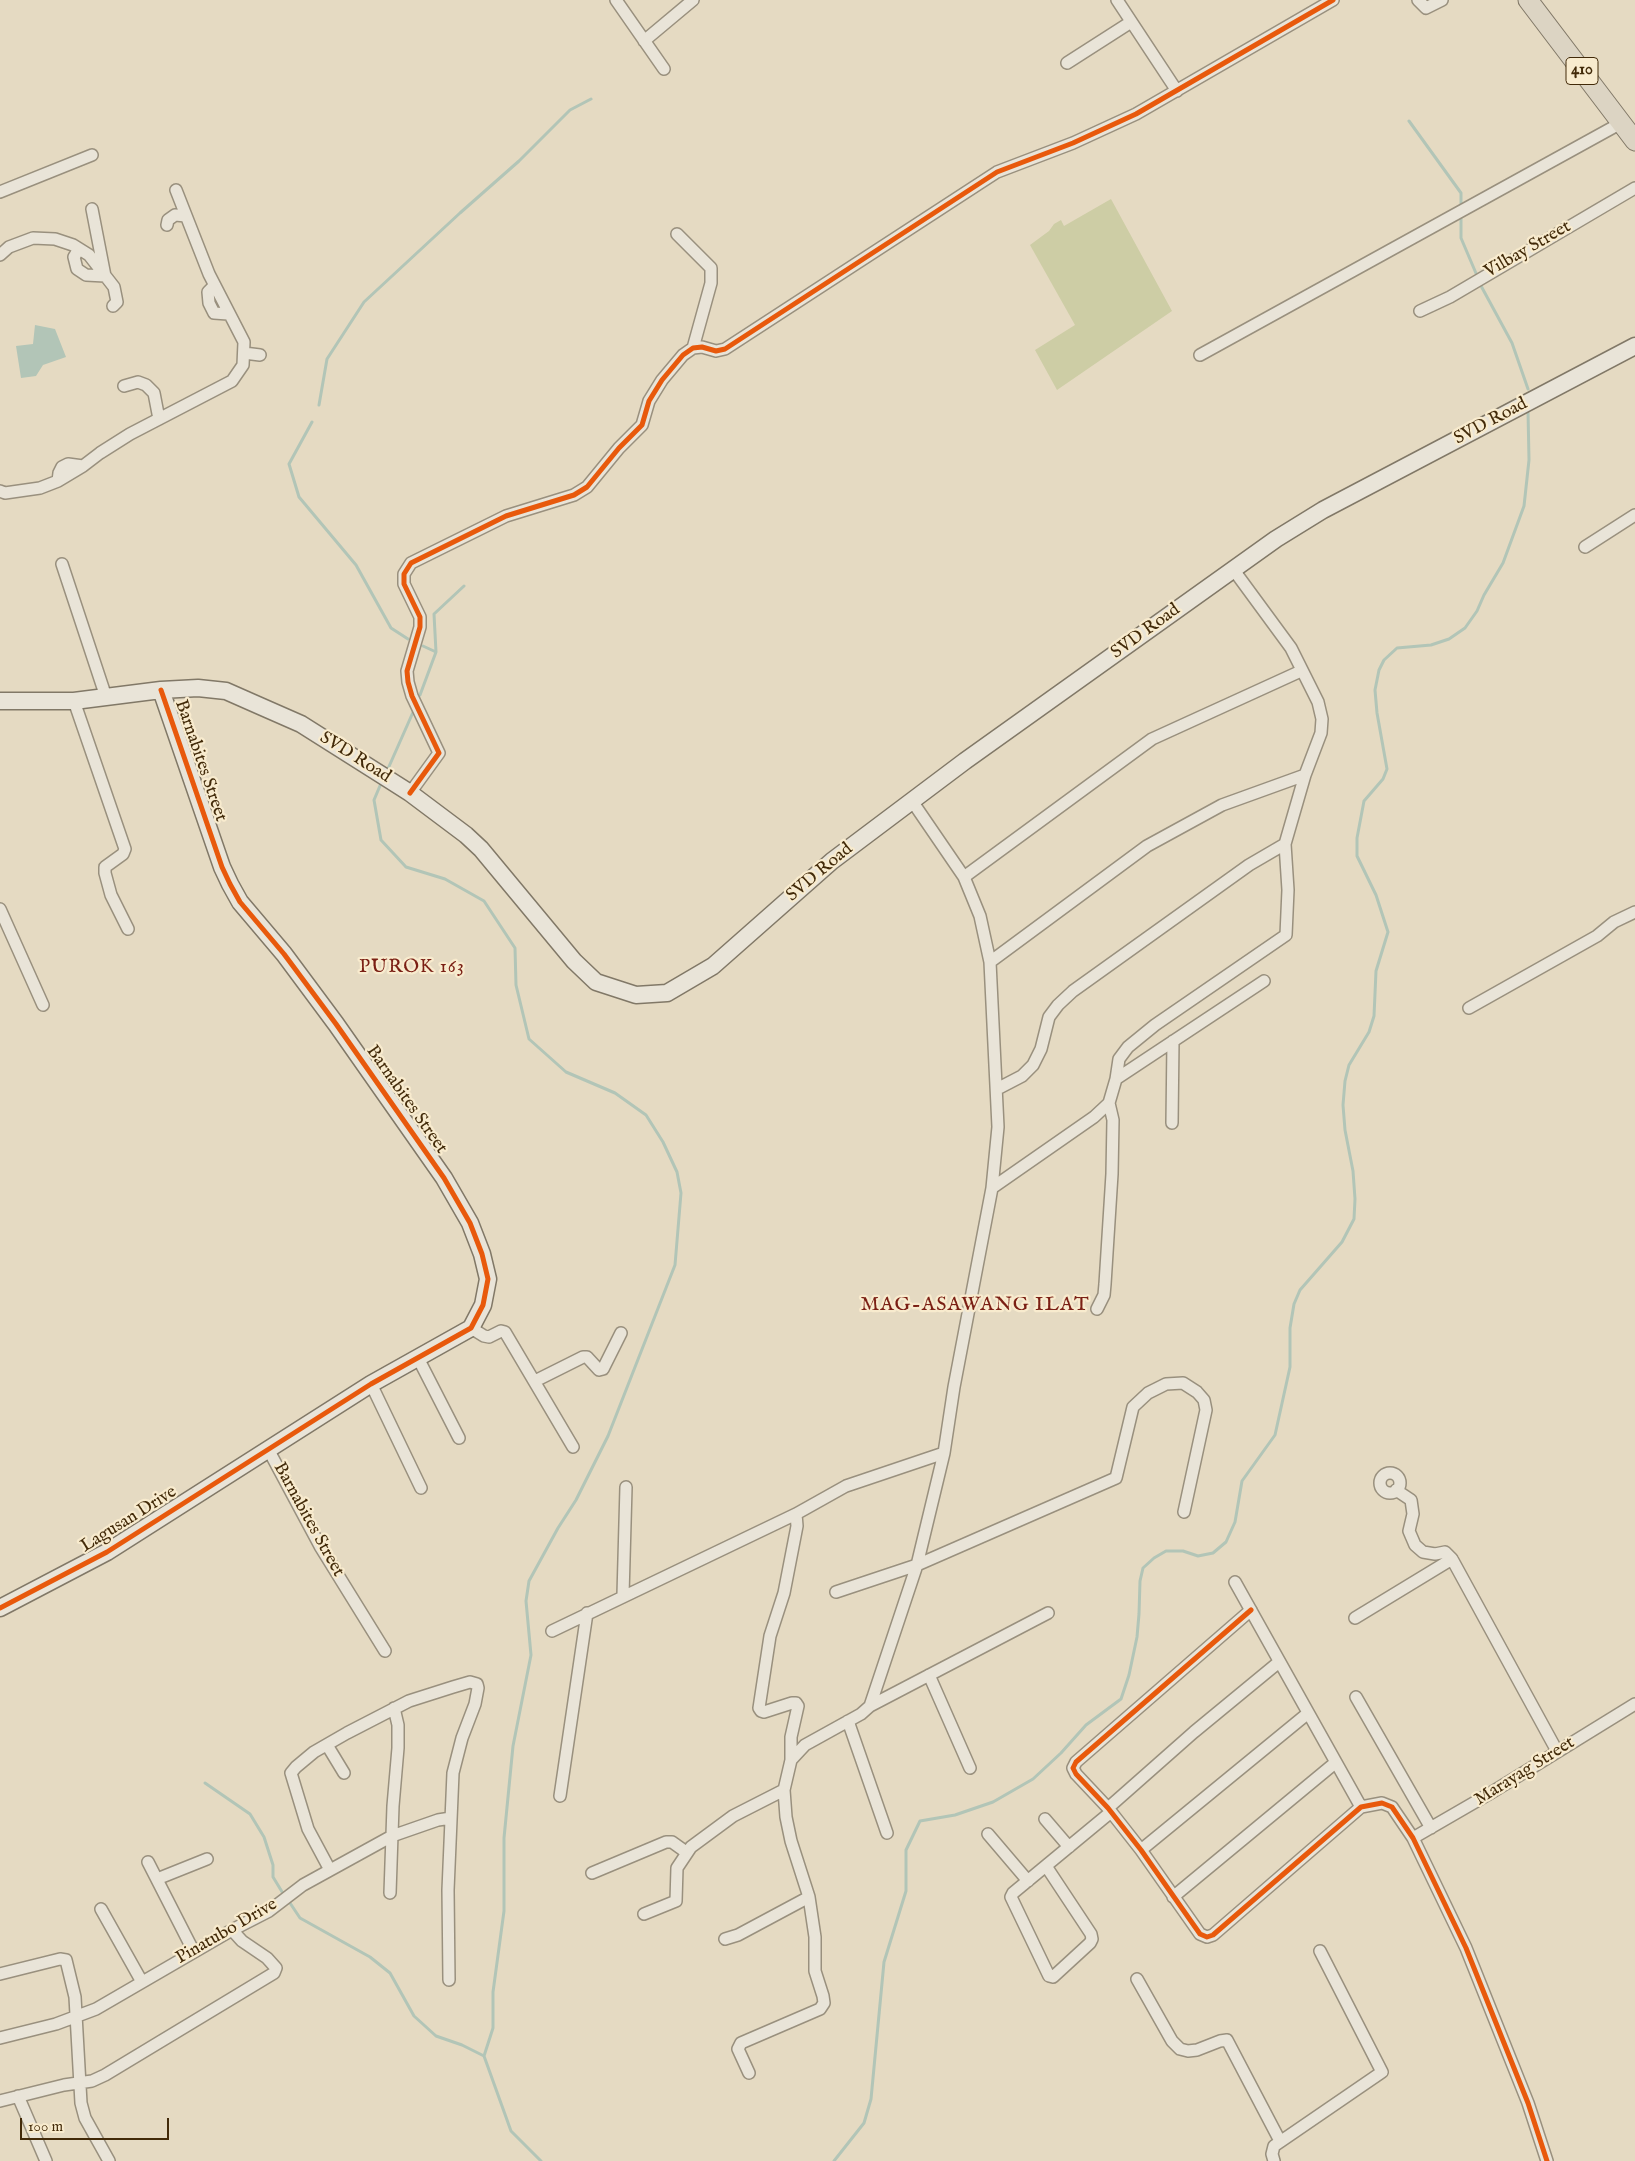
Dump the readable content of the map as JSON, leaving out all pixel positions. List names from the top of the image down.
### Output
{
  "streets": {
    "main road": [
      "410",
      "SVD Road",
      "Barnabites Street",
      "Lagusan Drive"
    ],
    "street": ["Vilbay Street", "Marayag Street", "Pinatubo Drive"]
  },
  "crossings": [
    ["SVD Road", "Barnabites Street"],
    ["Barnabites Street", "Lagusan Drive"]
  ],
  "districts": ["PUROK 163", "MAG-ASAWANG ILAT"],
  "scale_bar": "100 m"
}
